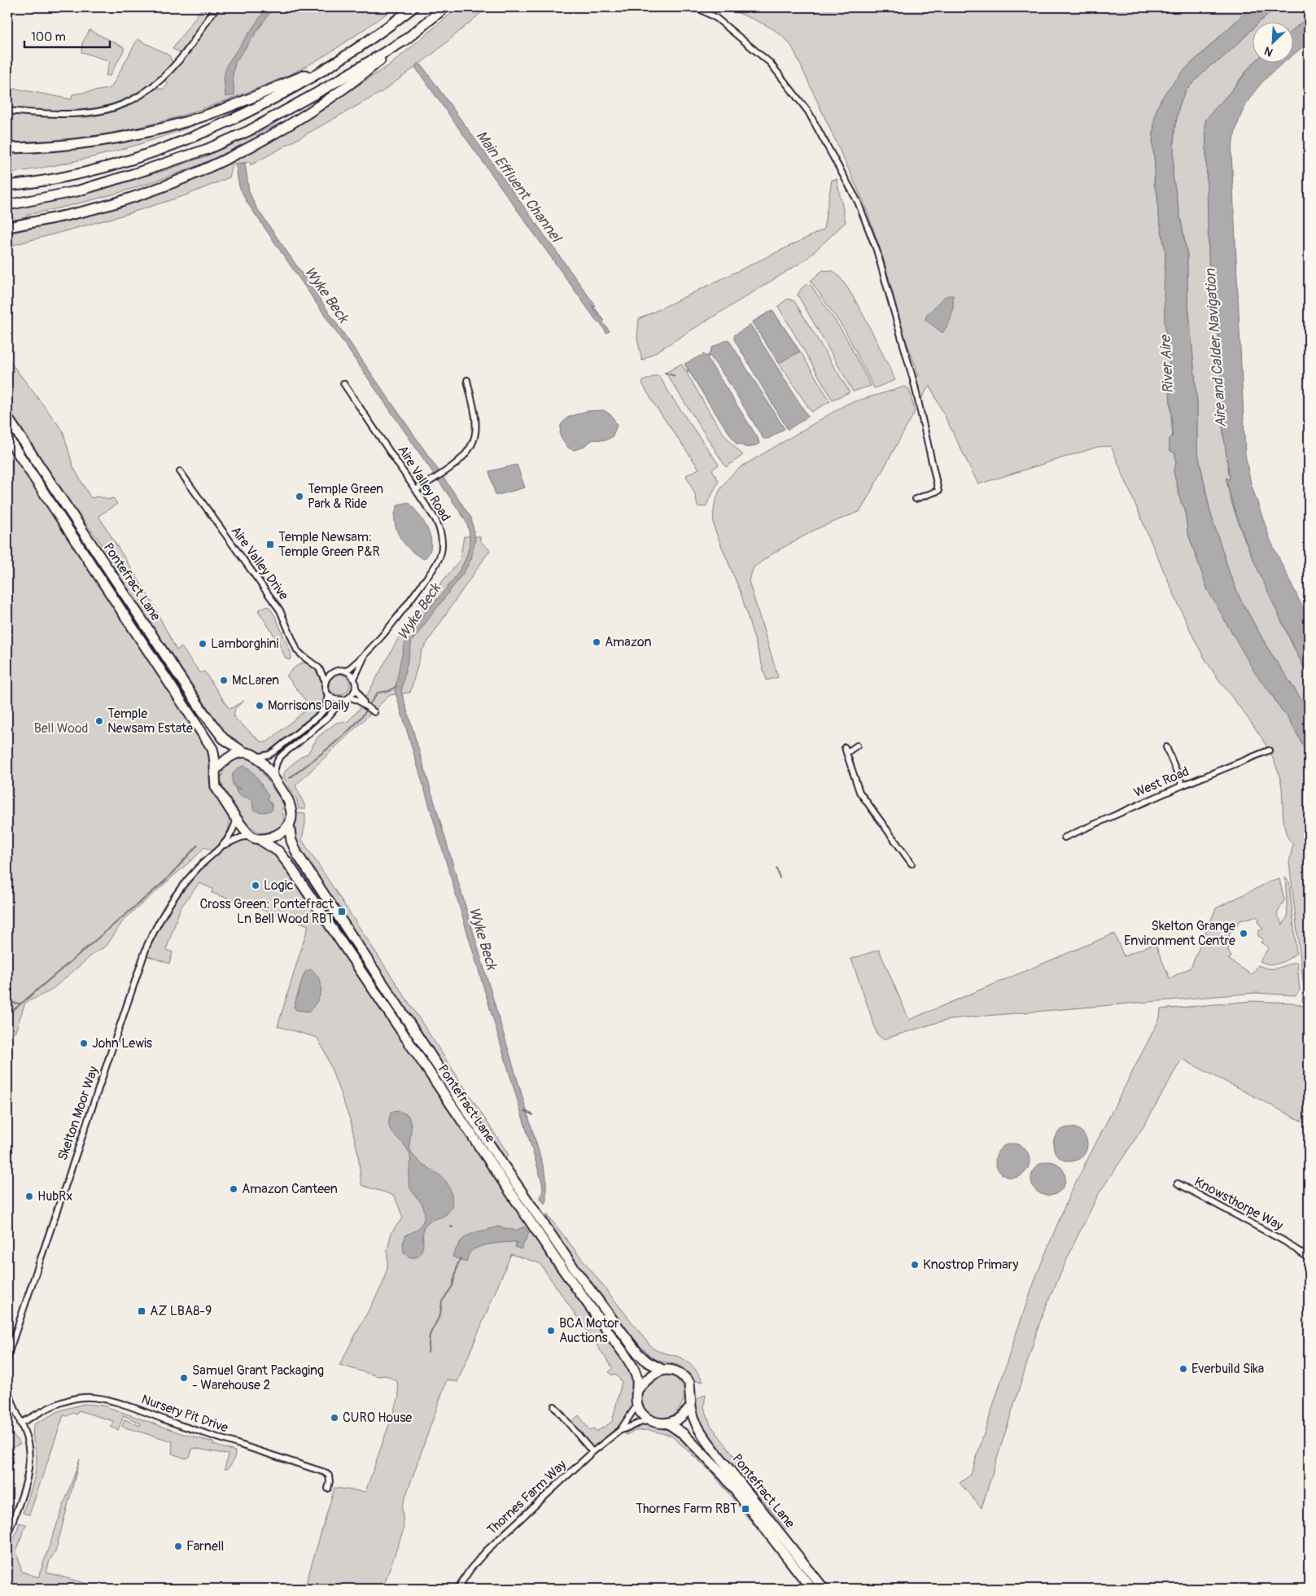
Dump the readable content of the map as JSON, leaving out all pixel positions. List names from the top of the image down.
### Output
{
  "streets": {
    "highway": ["Pontefract Lane"],
    "street": [
      "Aire Valley Road",
      "Aire Valley Drive",
      "West Road",
      "Skelton Moor Way",
      "Knowsthorpe Way",
      "Nursery Pit Drive",
      "Thornes Farm Way"
    ]
  },
  "crossings": [
    ["Aire Valley Road", "Aire Valley Drive"],
    ["Pontefract Lane", "Skelton Moor Way"]
  ],
  "water": [
    "Main Effluent Channel",
    "Wyke Beck",
    "Aire and Calder Navigation",
    "River Aire"
  ],
  "parks": ["Bell Wood"],
  "places": {
    "other": [
      "Temple Green Park & Ride",
      "Amazon",
      "Lamborghini",
      "McLaren",
      "Morrisons Daily",
      "Temple Newsam Estate",
      "Logic",
      "Skelton Grange Environment Centre",
      "John Lewis",
      "Amazon Canteen",
      "HubRx",
      "Knostrop Primary",
      "BCA Motor Auctions",
      "Everbuild Sika",
      "Samuel Grant Packaging - Warehouse 2",
      "CURO House",
      "Farnell"
    ],
    "transit": [
      "Temple Newsam: Temple Green P&R",
      "Cross Green: Pontefract Ln Bell Wood RBT",
      "AZ LBA8-9",
      "Thornes Farm RBT"
    ]
  },
  "scale_bar": "100 m",
  "north": "bottom left"
}
